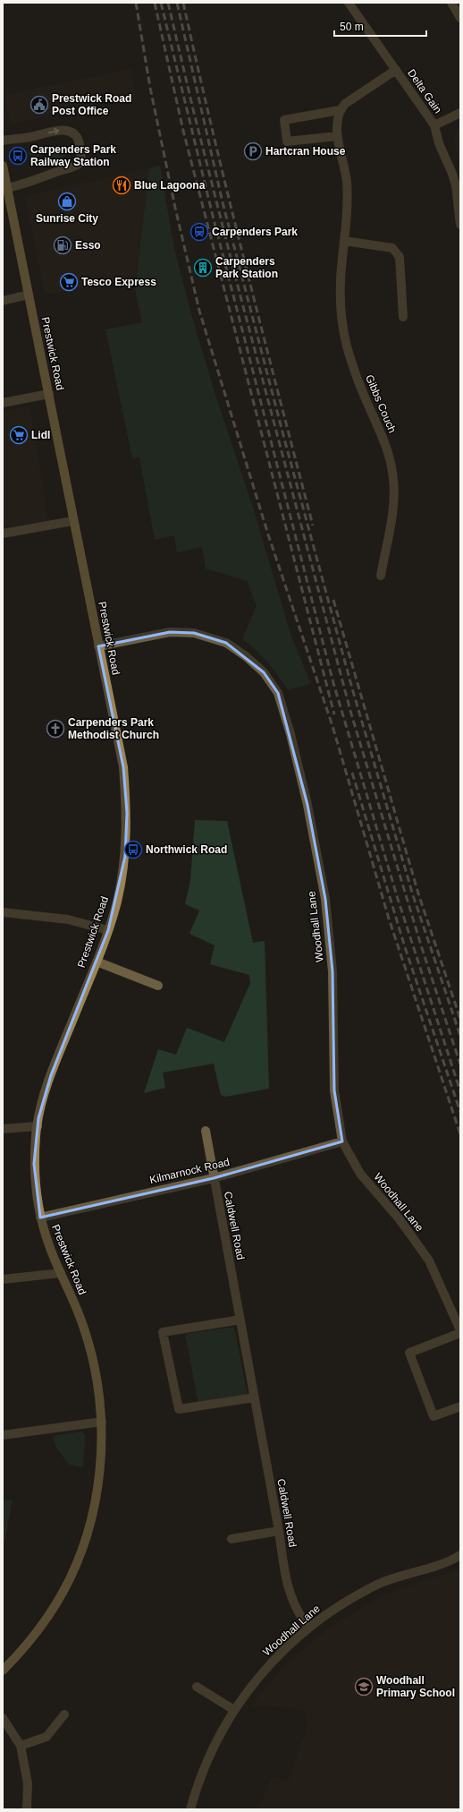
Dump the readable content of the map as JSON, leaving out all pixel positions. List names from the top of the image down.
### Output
{
  "streets": {
    "main road": ["Prestwick Road"],
    "street": [
      "Delta Gain",
      "Gibbs Couch",
      "Woodhall Lane",
      "Kilmarnock Road",
      "Caldwell Road"
    ]
  },
  "crossings": [
    ["Prestwick Road", "Woodhall Lane"],
    ["Prestwick Road", "Kilmarnock Road"],
    ["Woodhall Lane", "Kilmarnock Road"],
    ["Woodhall Lane", "Caldwell Road"],
    ["Kilmarnock Road", "Caldwell Road"]
  ],
  "places": {
    "public building": ["Prestwick Road Post Office"],
    "parking": ["Hartcran House"],
    "bus stop": ["Carpenders Park Railway Station", "Northwick Road"],
    "restaurant": ["Blue Lagoona"],
    "shop": ["Sunrise City"],
    "station": ["Carpenders Park"],
    "fuel station": ["Esso"],
    "building": ["Carpenders Park Station"],
    "supermarket": ["Tesco Express", "Lidl"],
    "church": ["Carpenders Park Methodist Church"],
    "school or university": ["Woodhall Primary School"]
  },
  "scale_bar": "50 m"
}
